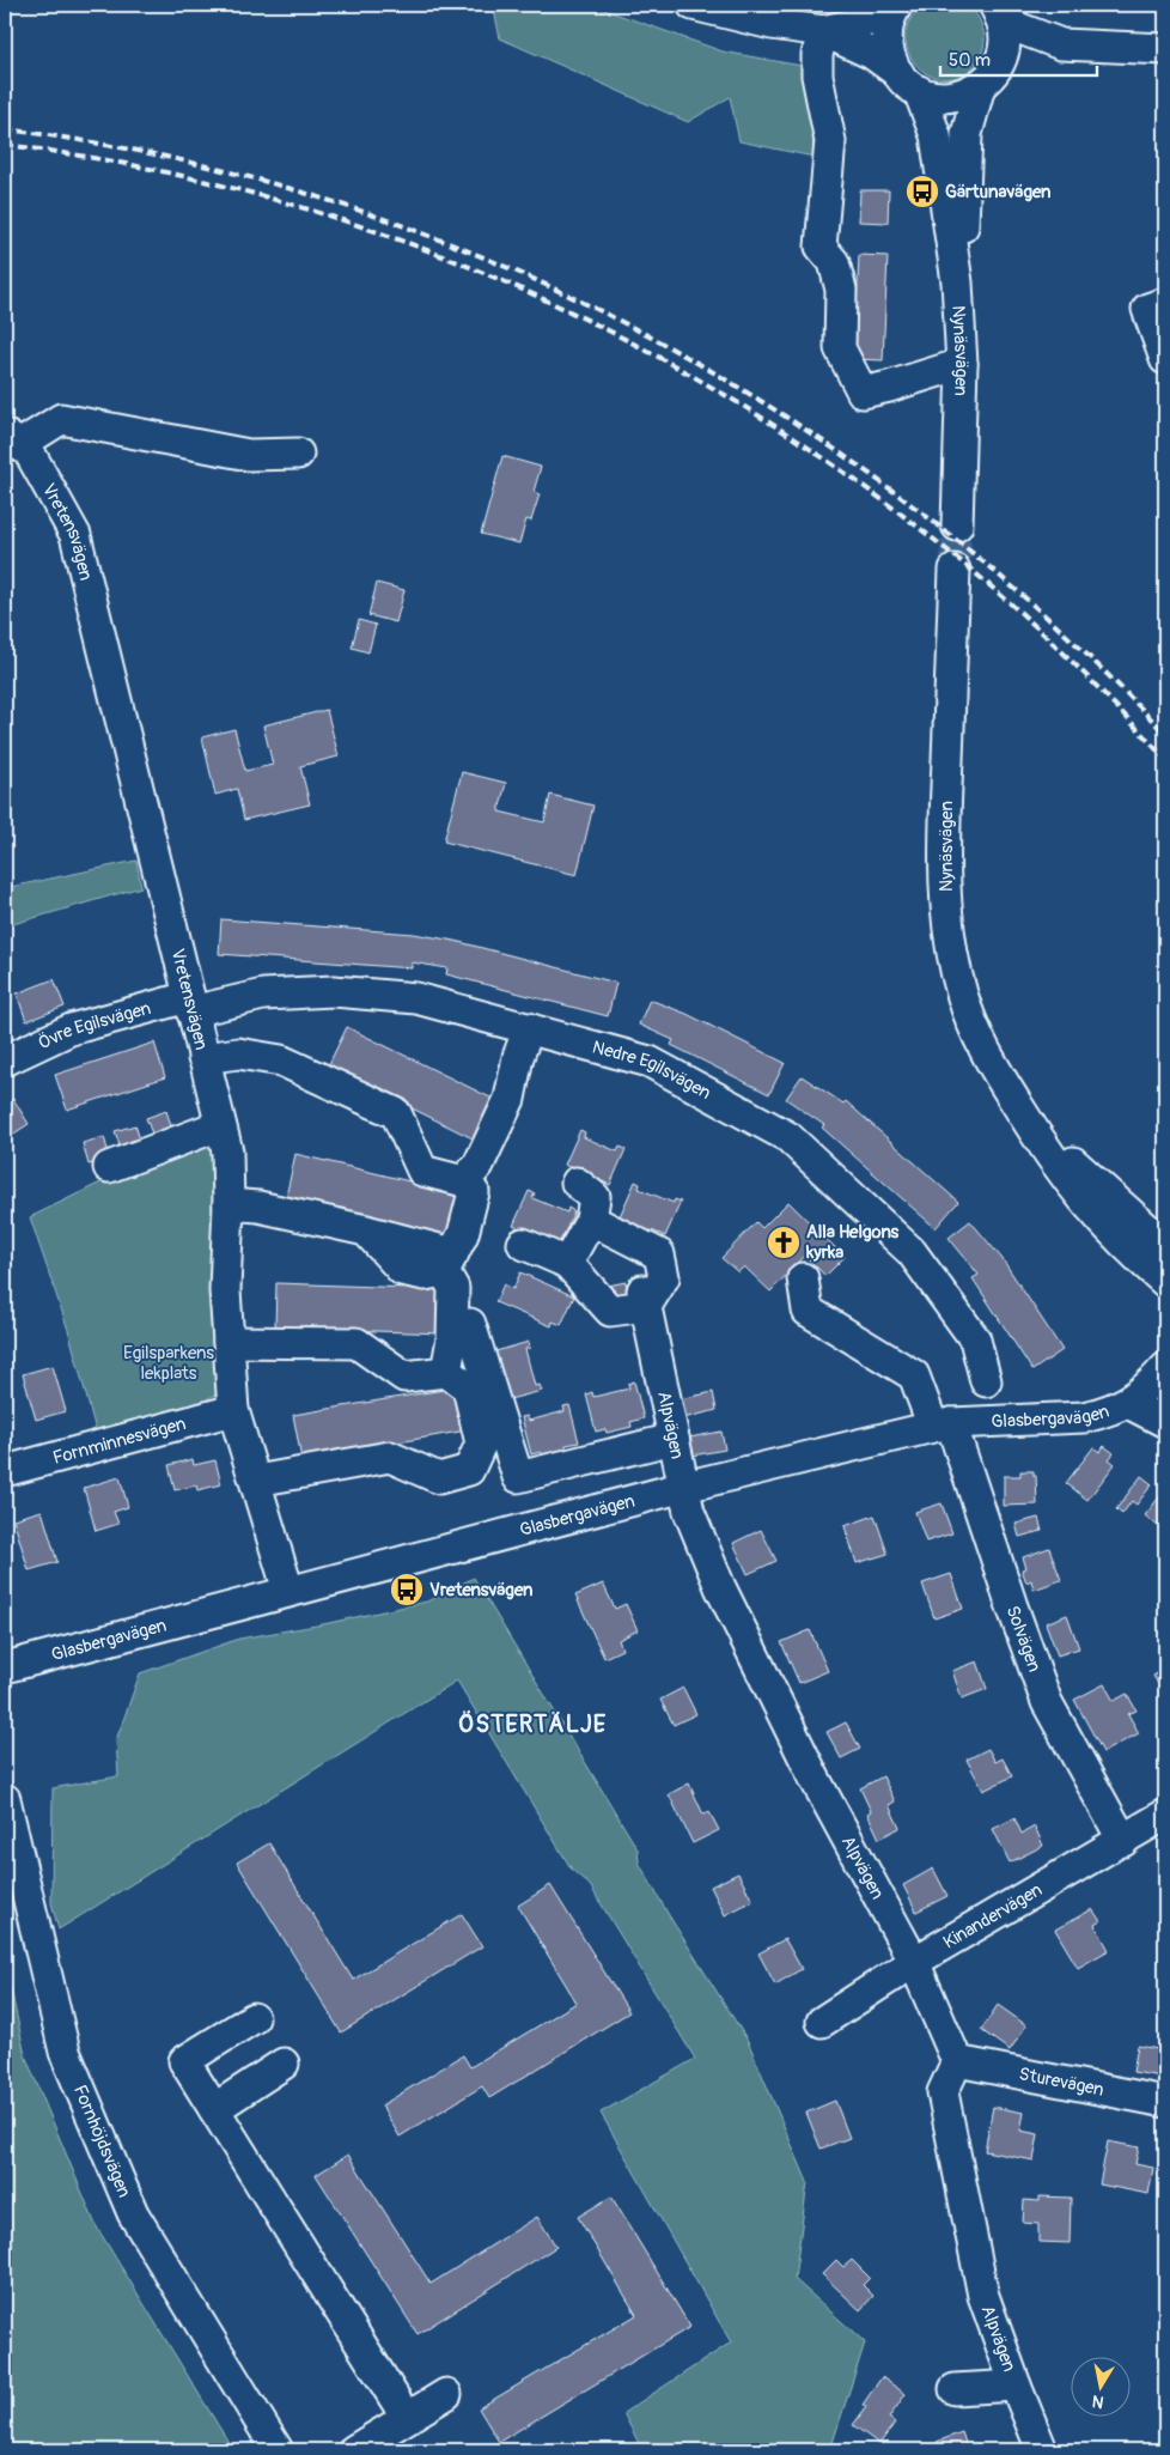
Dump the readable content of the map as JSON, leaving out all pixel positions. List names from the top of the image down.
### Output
{
  "streets": {
    "street": [
      "Nynäsvägen",
      "Vretensvägen",
      "Övre Egilsvägen",
      "Nedre Egilsvägen",
      "Glasbergavägen",
      "Alpvägen",
      "Fornminnesvägen",
      "Solvägen",
      "Kinandervägen",
      "Sturevägen",
      "Fornhöjdsvägen"
    ]
  },
  "crossings": [
    ["Vretensvägen", "Övre Egilsvägen"],
    ["Vretensvägen", "Nedre Egilsvägen"],
    ["Vretensvägen", "Glasbergavägen"],
    ["Vretensvägen", "Fornminnesvägen"],
    ["Övre Egilsvägen", "Nedre Egilsvägen"],
    ["Glasbergavägen", "Alpvägen"],
    ["Glasbergavägen", "Solvägen"],
    ["Alpvägen", "Kinandervägen"],
    ["Alpvägen", "Sturevägen"],
    ["Solvägen", "Kinandervägen"]
  ],
  "districts": ["ÖSTERTÄLJE"],
  "parks": ["Egilsparkens lekplats"],
  "places": {
    "bus stop": ["Gärtunavägen", "Vretensvägen"],
    "church": ["Alla Helgons kyrka"]
  },
  "scale_bar": "50 m",
  "north": "bottom"
}
